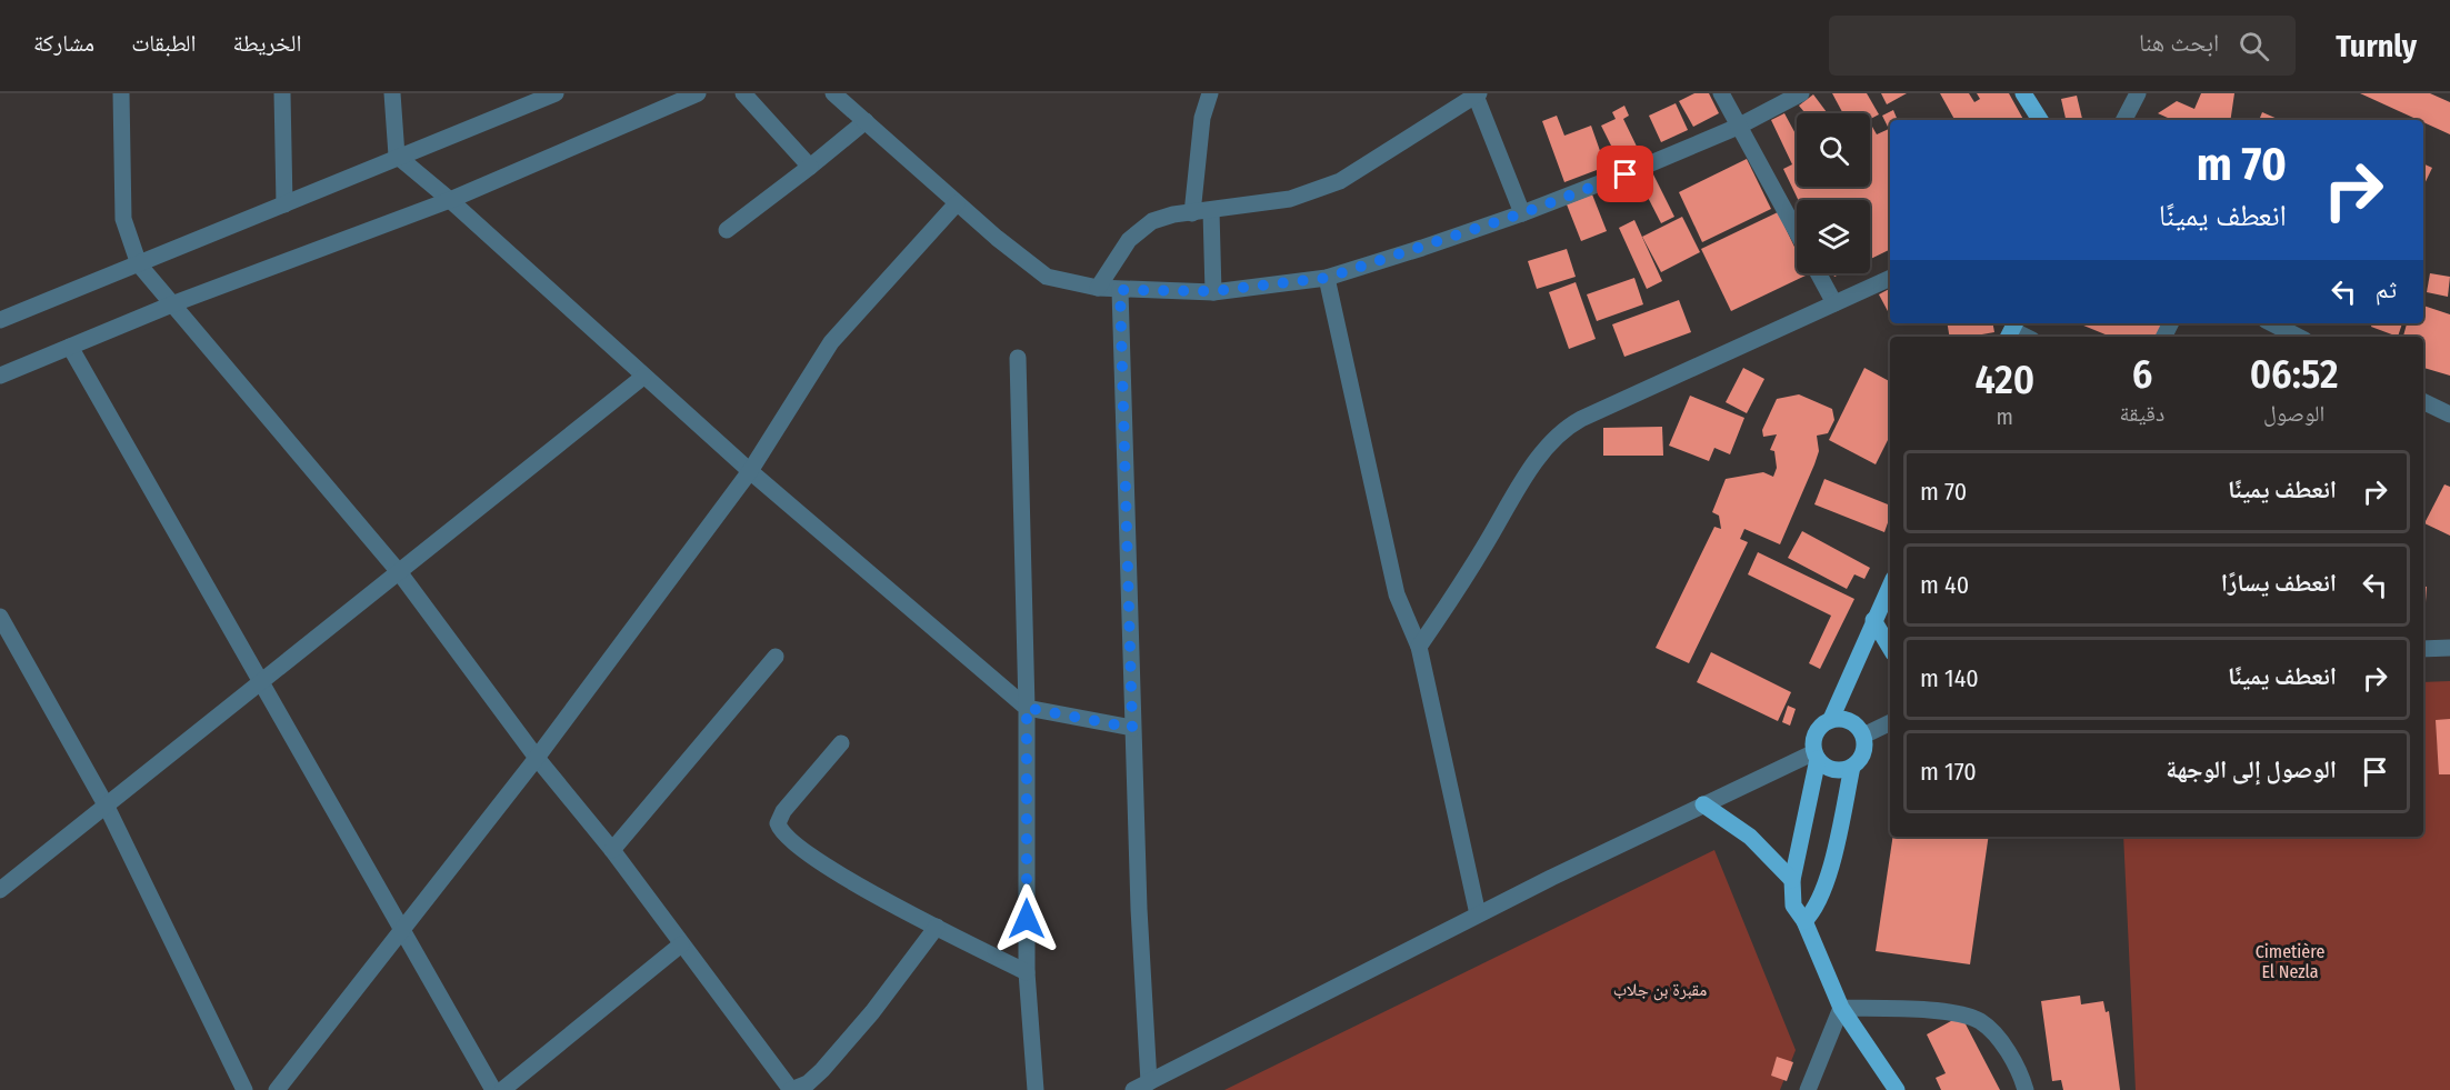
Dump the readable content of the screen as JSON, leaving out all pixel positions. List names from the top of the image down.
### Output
{
  "parks": ["Cimetière El Nezla", "مقبرة بن جلاب"],
  "page": {
    "header": "Turnly",
    "search": "ابحث هنا",
    "nav": ["الخريطة", "الطبقات", "مشاركة"],
    "turn": ["70 m", "انعطف يمينًا"],
    "then": "ثم",
    "eta": [
      "06:52",
      "الوصول",
      "6",
      "دقيقة",
      "420",
      "m"
    ],
    "list": [
      {
        "name": "انعطف يمينًا",
        "value": "70 m"
      },
      {
        "name": "انعطف يسارًا",
        "value": "40 m"
      },
      {
        "name": "انعطف يمينًا",
        "value": "140 m"
      },
      {
        "name": "الوصول إلى الوجهة",
        "value": "170 m"
      }
    ]
  }
}
